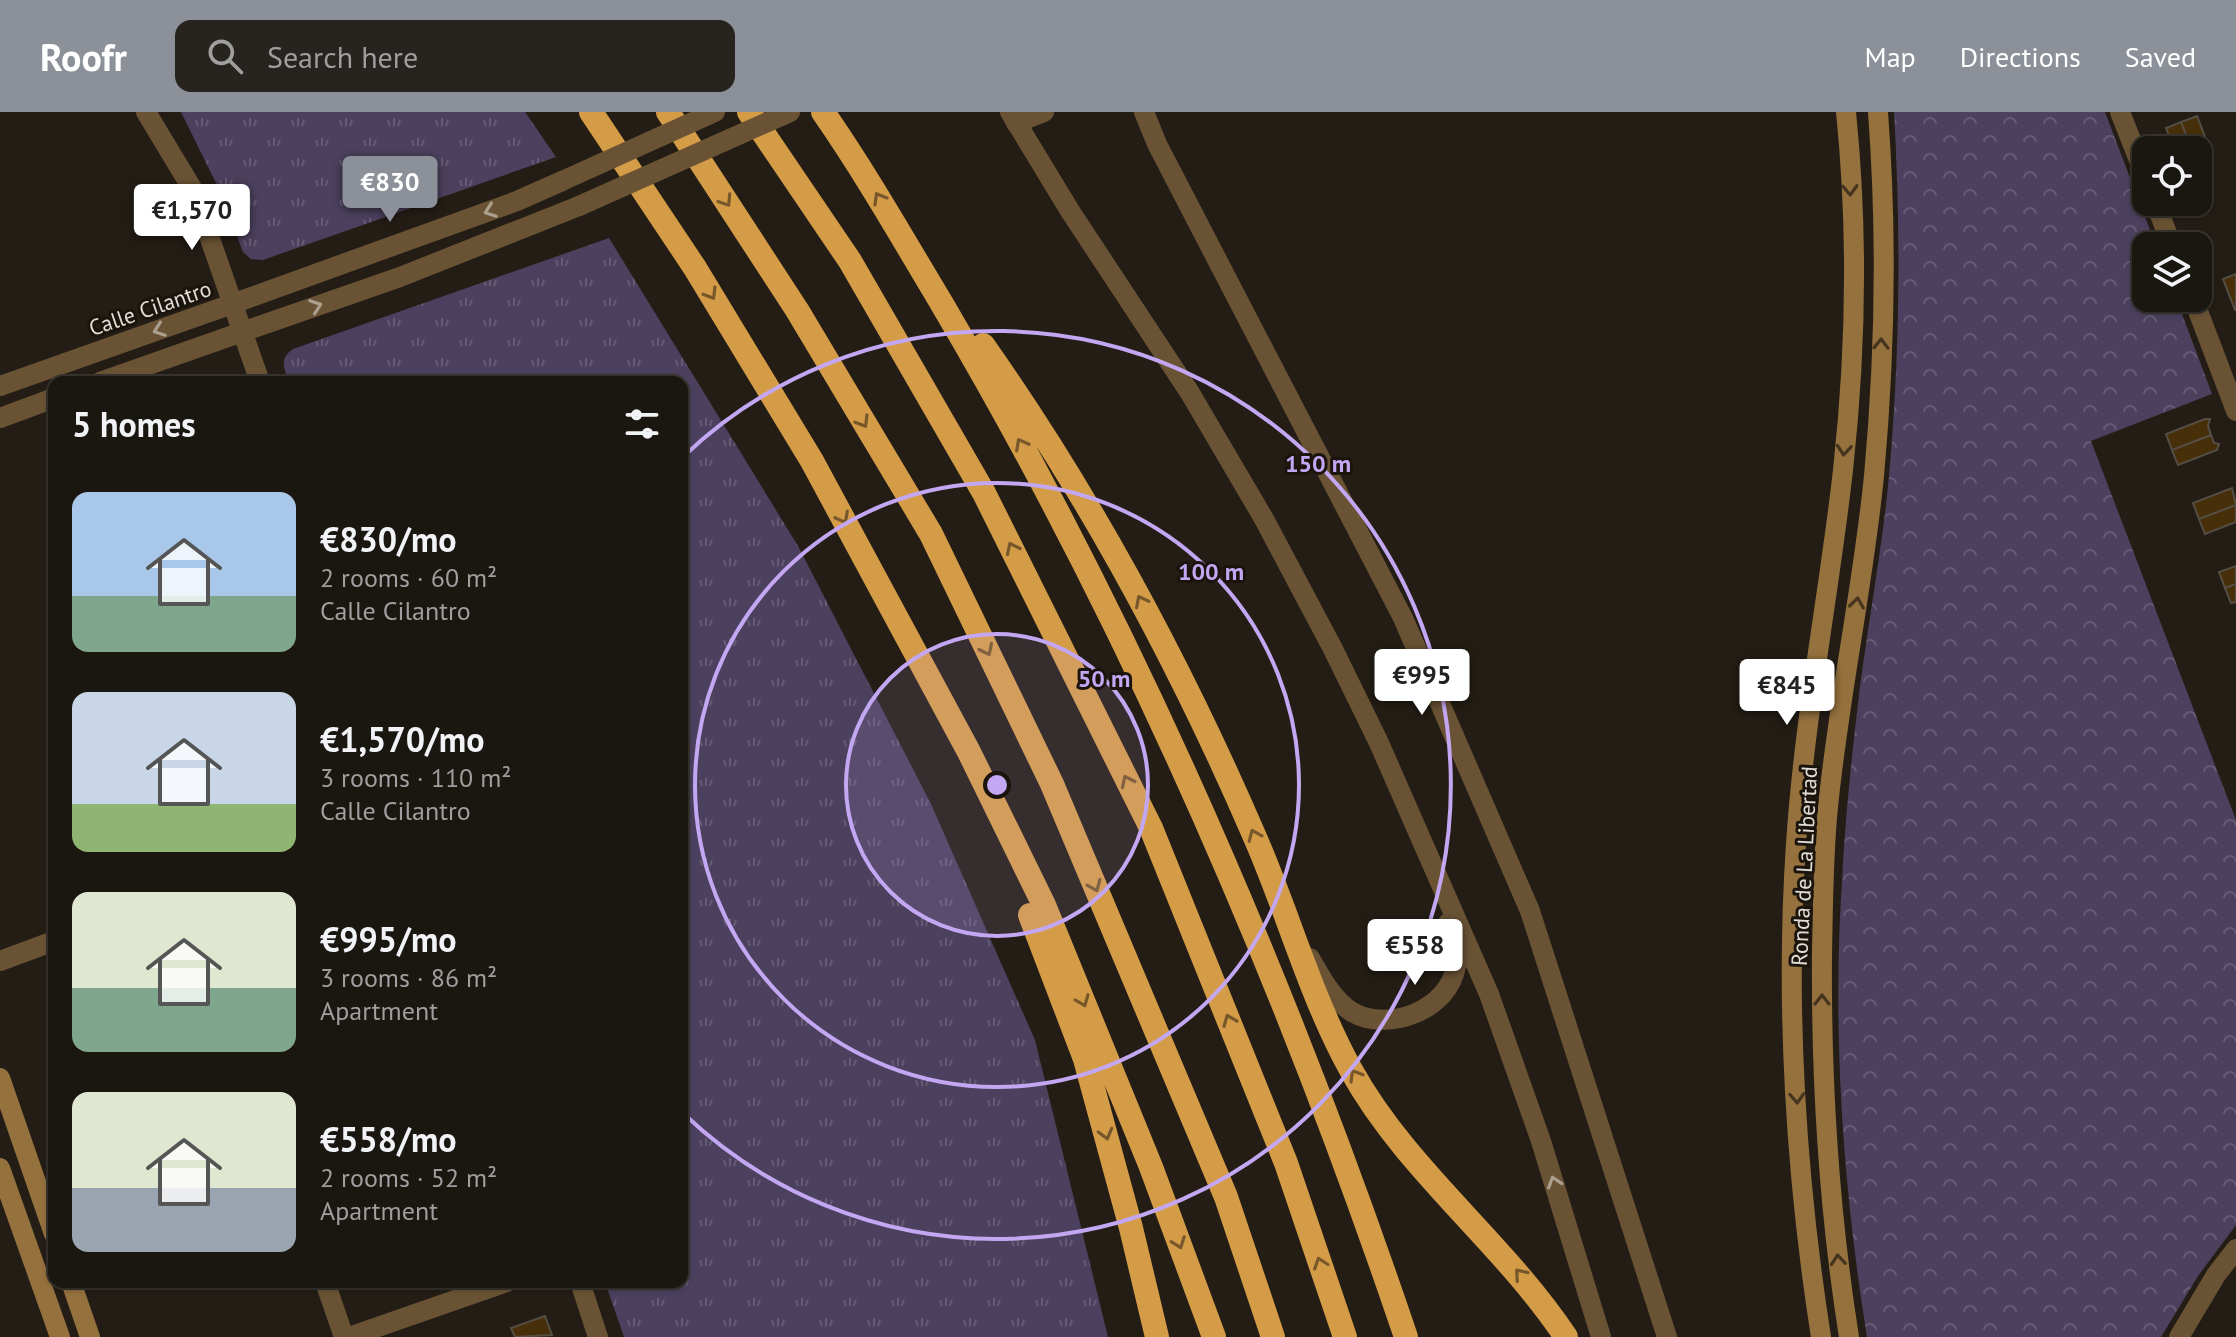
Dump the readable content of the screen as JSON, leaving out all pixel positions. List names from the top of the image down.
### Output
{
  "streets": {
    "main road": ["Ronda de La Libertad"],
    "street": ["Calle Cilantro"]
  },
  "page": {
    "header": "Roofr",
    "search": "Search here",
    "nav": ["Map", "Directions", "Saved"],
    "price": [
      "€830",
      "€1,570",
      "€995",
      "€845",
      "€558"
    ],
    "heading": "5 homes",
    "list": [
      {
        "name": "€830/mo",
        "note": "2 rooms · 60 m² · Calle Cilantro"
      },
      {
        "name": "€1,570/mo",
        "note": "3 rooms · 110 m² · Calle Cilantro"
      },
      {
        "name": "€995/mo",
        "note": "3 rooms · 86 m² · Apartment"
      },
      {
        "name": "€558/mo",
        "note": "2 rooms · 52 m² · Apartment"
      }
    ]
  },
  "rings": ["150 m", "100 m", "50 m"]
}
